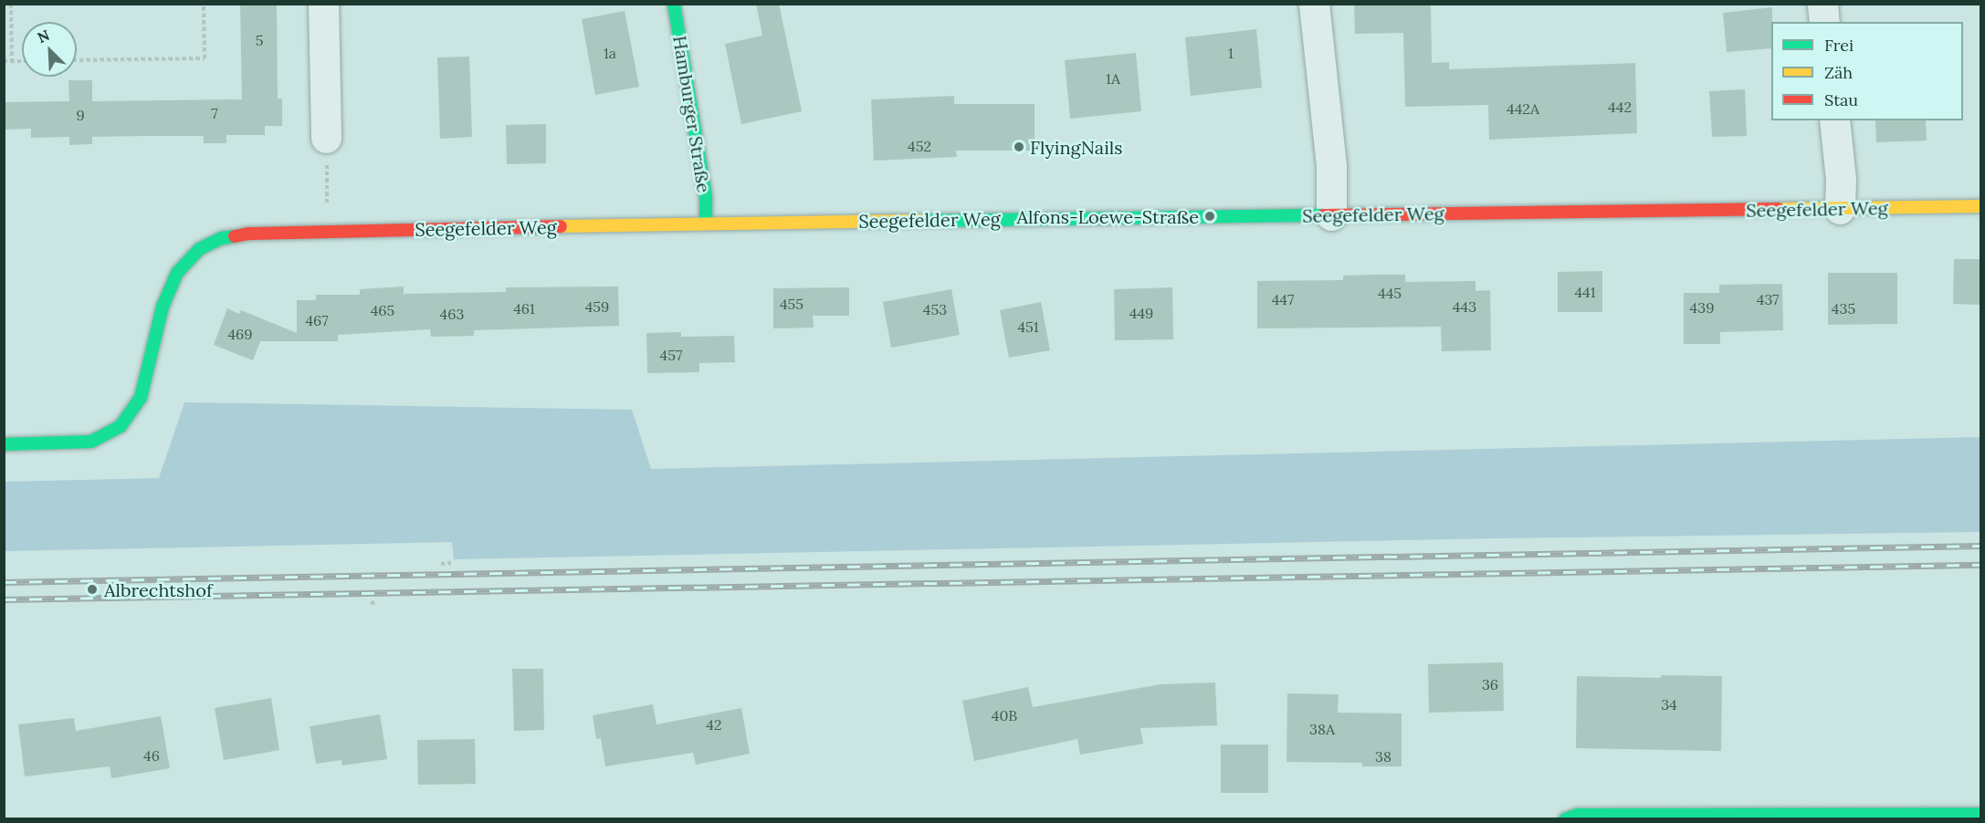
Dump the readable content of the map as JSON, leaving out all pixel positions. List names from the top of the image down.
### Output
{
  "streets": {
    "street": ["Hamburger Straße", "Seegefelder Weg"]
  },
  "crossings": [
    ["Hamburger Straße", "Seegefelder Weg"]
  ],
  "places": ["FlyingNails", "Alfons-Loewe-Straße", "Albrechtshof"],
  "house_numbers": [
    "5",
    "1a",
    "1",
    "1A",
    "442",
    "442A",
    "7",
    "9",
    "452",
    "441",
    "445",
    "447",
    "437",
    "455",
    "459",
    "443",
    "439",
    "461",
    "435",
    "453",
    "465",
    "449",
    "463",
    "467",
    "451",
    "469",
    "457",
    "36",
    "34",
    "40B",
    "42",
    "38A",
    "46",
    "38"
  ],
  "legend": ["Frei", "Zäh", "Stau"],
  "north": "top left"
}
